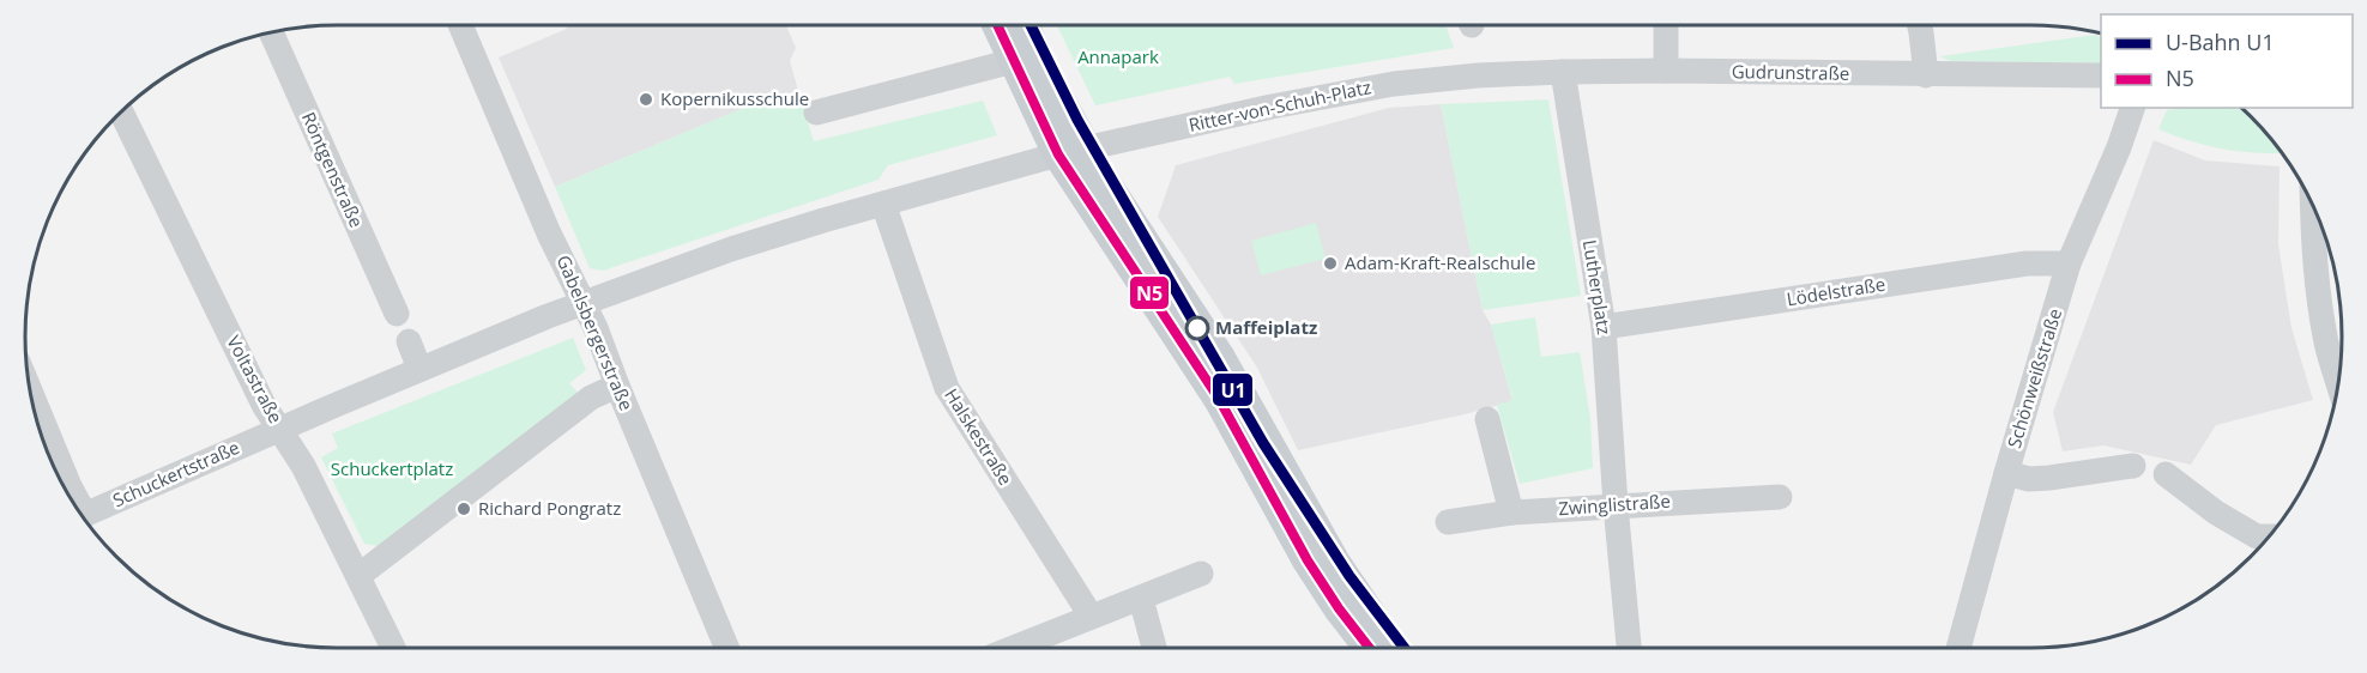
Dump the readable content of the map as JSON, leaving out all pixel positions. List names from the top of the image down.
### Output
{
  "streets": {
    "street": [
      "Gudrunstraße",
      "Ritter-von-Schuh-Platz",
      "Röntgenstraße",
      "Lutherplatz",
      "Lödelstraße",
      "Gabelsbergerstraße",
      "Schönweißstraße",
      "Voltastraße",
      "Halskestraße",
      "Schuckertstraße",
      "Zwinglistraße"
    ]
  },
  "crossings": [
    ["Gudrunstraße", "Ritter-von-Schuh-Platz"],
    ["Gudrunstraße", "Lutherplatz"],
    ["Lutherplatz", "Lödelstraße"],
    ["Lutherplatz", "Zwinglistraße"],
    ["Lödelstraße", "Schönweißstraße"],
    ["Voltastraße", "Schuckertstraße"]
  ],
  "parks": ["Annapark", "Schuckertplatz"],
  "places": [
    "Kopernikusschule",
    "Adam-Kraft-Realschule",
    "Maffeiplatz",
    "Richard Pongratz"
  ],
  "lines": ["metro line U1", "transit line N5"],
  "legend": ["U-Bahn U1", "N5"]
}
